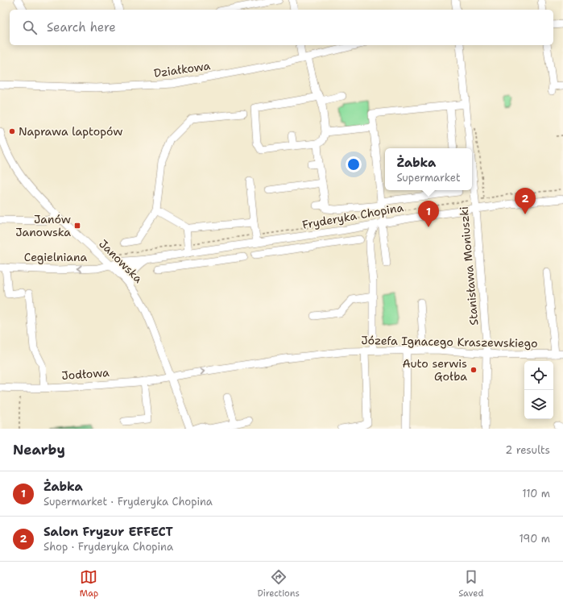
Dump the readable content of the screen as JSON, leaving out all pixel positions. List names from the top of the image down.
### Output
{
  "streets": {
    "street": [
      "Działkowa",
      "Fryderyka Chopina",
      "Cegielniana",
      "Janowska",
      "Stanisława Moniuszki",
      "Józefa Ignacego Kraszewskiego",
      "Jodłowa"
    ]
  },
  "crossings": [
    ["Fryderyka Chopina", "Cegielniana"],
    ["Fryderyka Chopina", "Janowska"],
    ["Fryderyka Chopina", "Stanisława Moniuszki"],
    ["Cegielniana", "Janowska"],
    ["Janowska", "Józefa Ignacego Kraszewskiego"],
    ["Janowska", "Jodłowa"],
    ["Stanisława Moniuszki", "Józefa Ignacego Kraszewskiego"],
    ["Józefa Ignacego Kraszewskiego", "Jodłowa"]
  ],
  "places": {
    "other": ["Naprawa laptopów", "Auto serwis Gołba"],
    "transit": ["Janów Janowska"]
  },
  "page": {
    "search": "Search here",
    "popup": ["Żabka", "Supermarket"],
    "pins": ["2", "1"],
    "heading": ["Nearby", "2 results"],
    "list": [
      {
        "mark": "1",
        "name": "Żabka",
        "note": "Supermarket · Fryderyka Chopina",
        "value": "110 m"
      },
      {
        "mark": "2",
        "name": "Salon Fryzur EFFECT",
        "note": "Shop · Fryderyka Chopina",
        "value": "190 m"
      }
    ],
    "nav": ["Map", "Directions", "Saved"]
  }
}
